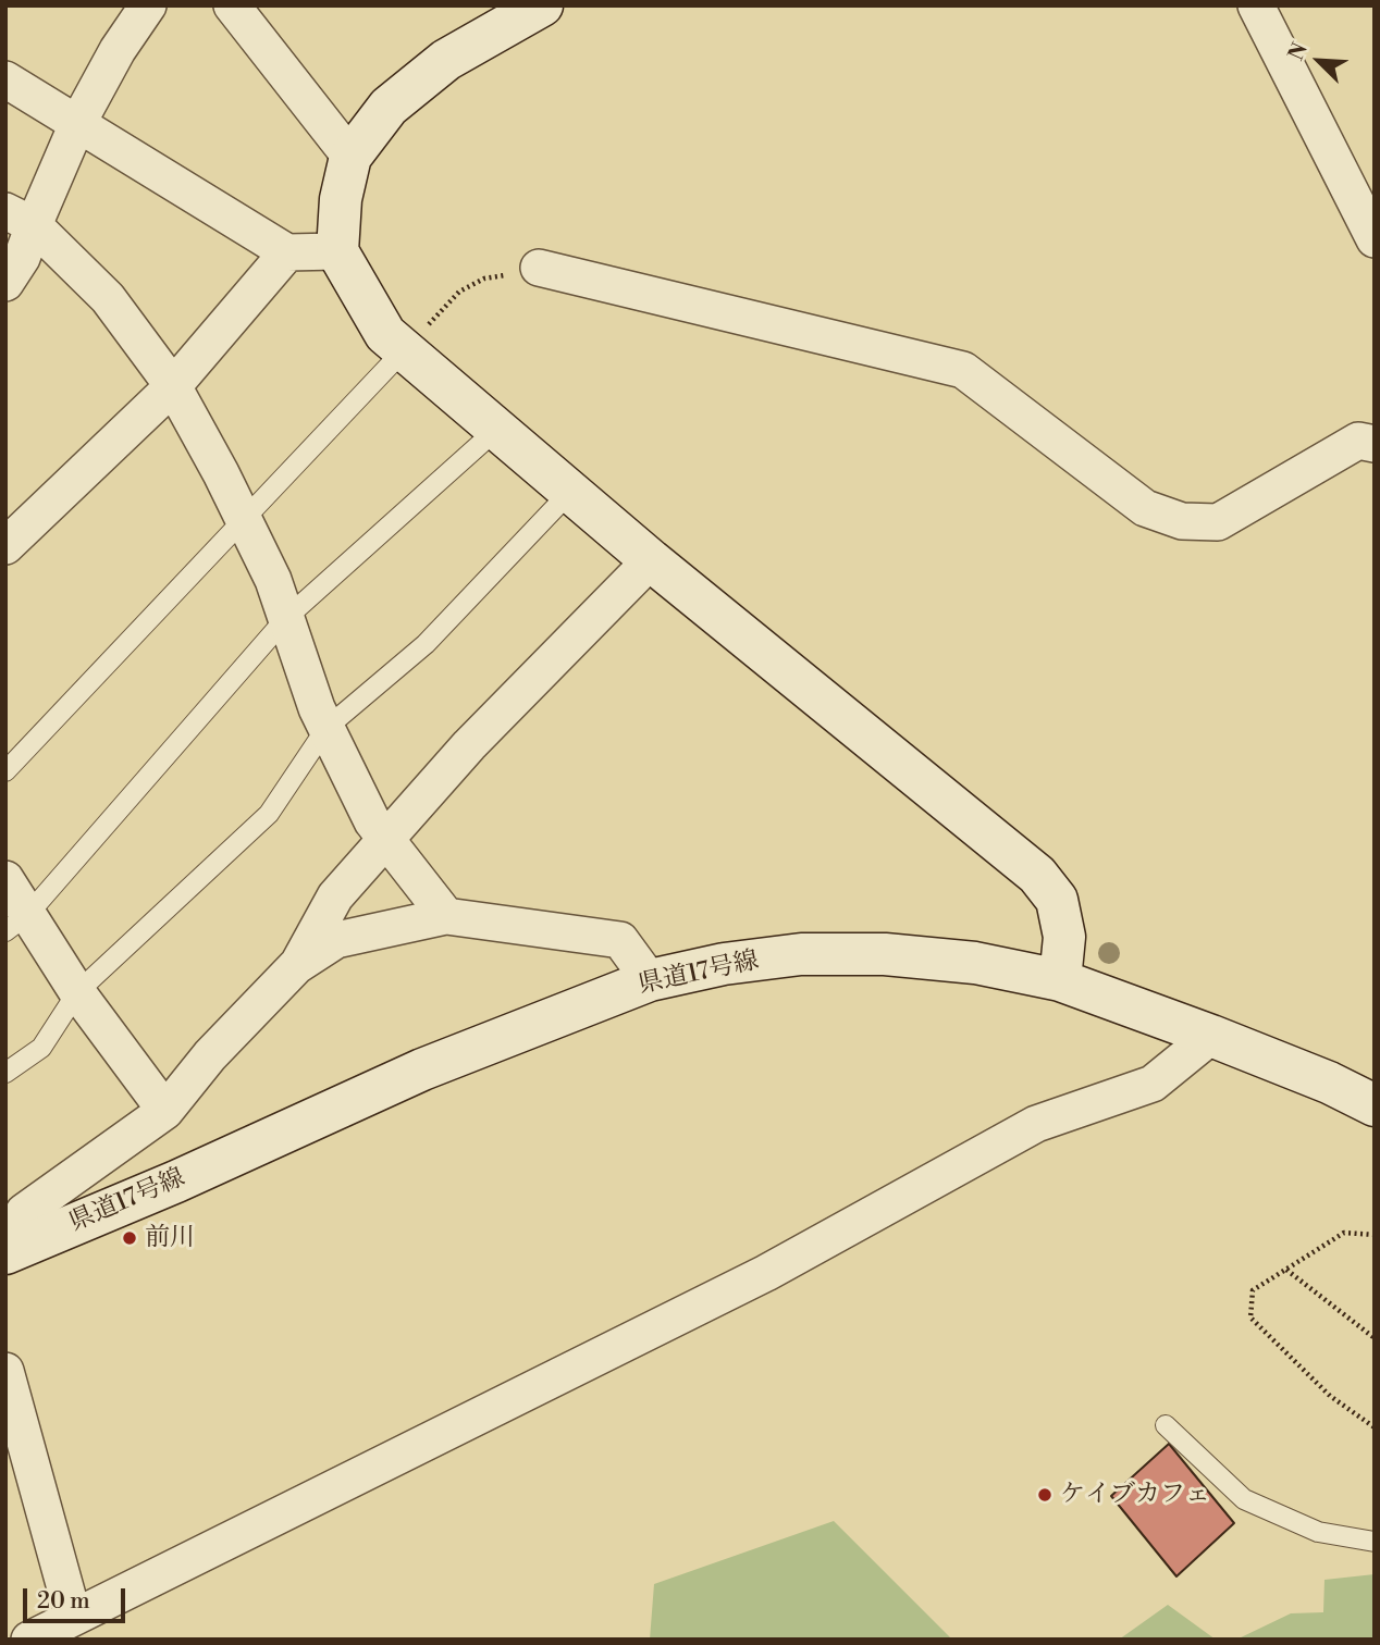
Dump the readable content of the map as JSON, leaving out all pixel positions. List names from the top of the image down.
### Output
{
  "streets": {
    "main road": ["県道17号線"]
  },
  "places": ["前川", "ケイブカフェ"],
  "scale_bar": "20 m",
  "north": "top left"
}
